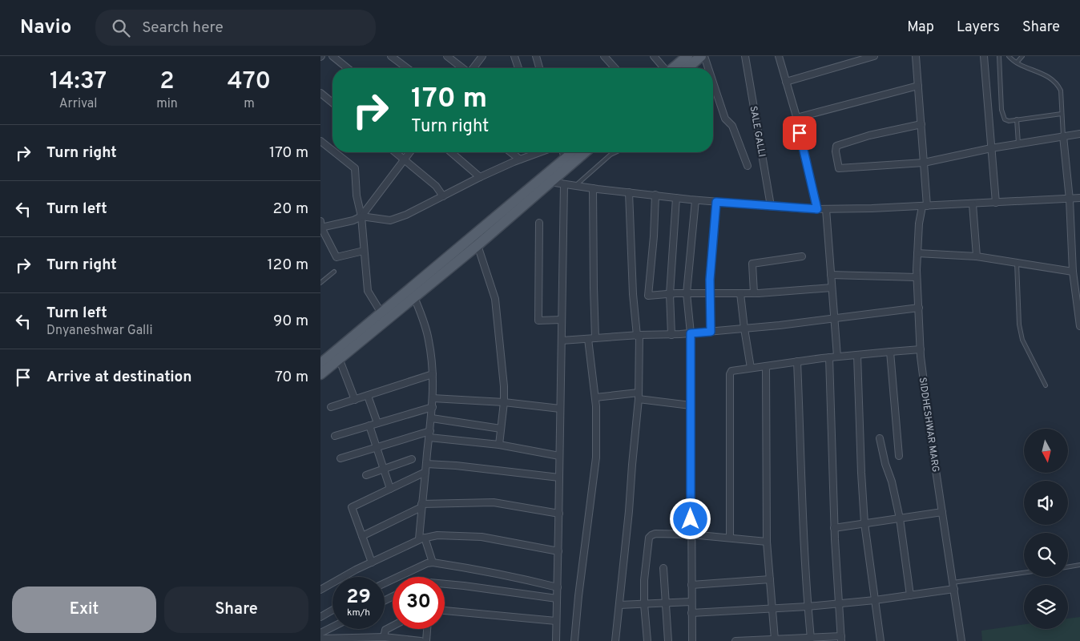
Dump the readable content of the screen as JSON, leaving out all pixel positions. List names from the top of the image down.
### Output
{
  "streets": {
    "street": ["SALE GALLI", "SIDDHESHWAR MARG"]
  },
  "north": "bottom",
  "page": {
    "header": "Navio",
    "search": "Search here",
    "nav": ["Map", "Layers", "Share"],
    "eta": [
      "14:37",
      "Arrival",
      "2",
      "min",
      "470",
      "m"
    ],
    "turn": ["170 m", "Turn right"],
    "list": [
      {
        "name": "Turn right",
        "value": "170 m"
      },
      {
        "name": "Turn left",
        "value": "20 m"
      },
      {
        "name": "Turn right",
        "value": "120 m"
      },
      {
        "name": "Turn left",
        "note": "Dnyaneshwar Galli",
        "value": "90 m"
      },
      {
        "name": "Arrive at destination",
        "value": "70 m"
      }
    ],
    "speed": "29 km/h",
    "limit": "30",
    "buttons": ["Exit", "Share"]
  }
}
